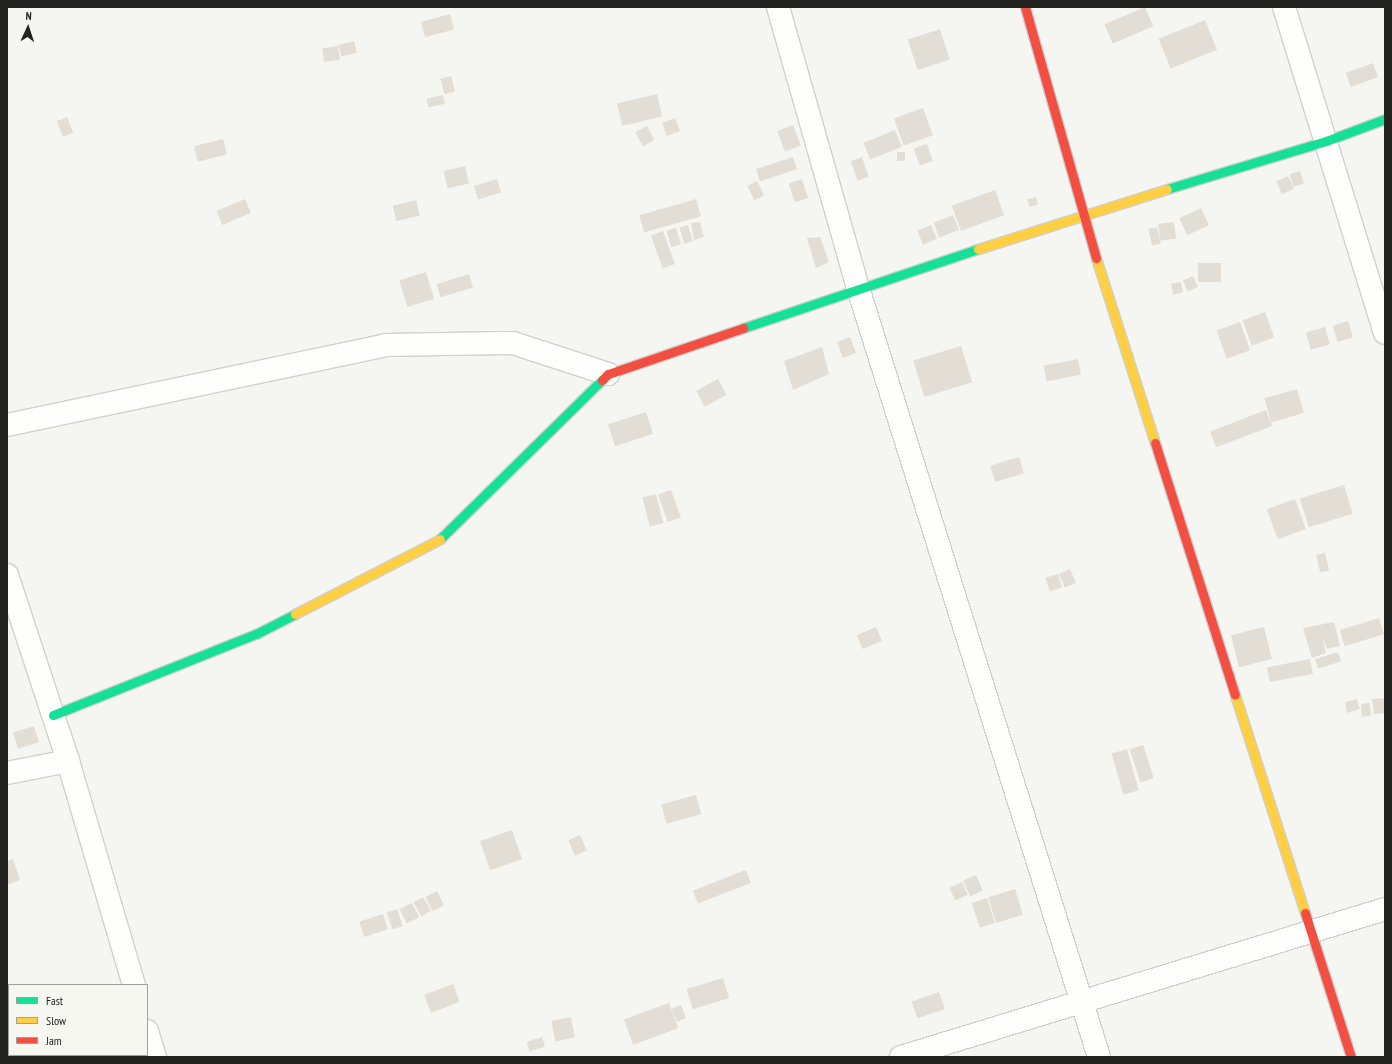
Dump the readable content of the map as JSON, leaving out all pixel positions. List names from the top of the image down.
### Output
{
  "legend": ["Fast", "Slow", "Jam"],
  "north": "top"
}
